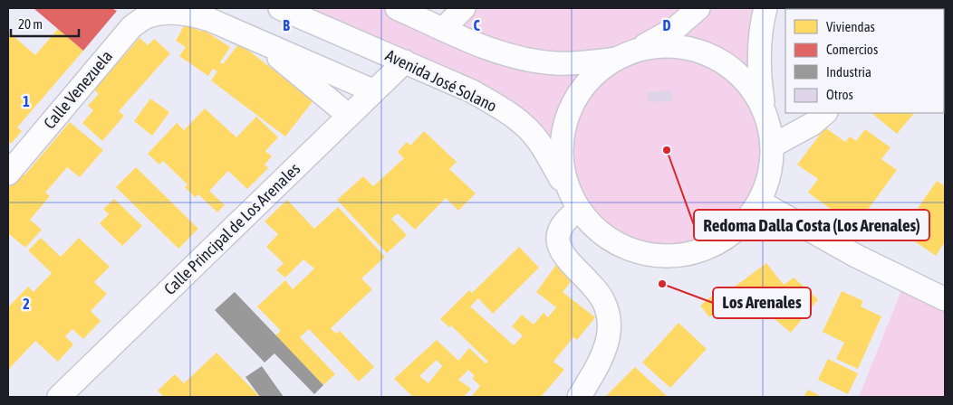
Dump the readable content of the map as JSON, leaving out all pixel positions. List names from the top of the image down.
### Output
{
  "streets": {
    "street": ["Avenida José Solano", "Calle Venezuela", "Calle Principal de Los Arenales"]
  },
  "crossings": [
    ["Avenida José Solano", "Calle Principal de Los Arenales"],
    ["Calle Venezuela", "Calle Principal de Los Arenales"]
  ],
  "places": ["Redoma Dalla Costa (Los Arenales)", "Los Arenales"],
  "legend": [
    "Viviendas",
    "Comercios",
    "Industria",
    "Otros"
  ],
  "scale_bar": "20 m",
  "grid": {
    "columns": ["B", "C", "D"],
    "rows": ["1", "2"]
  }
}
